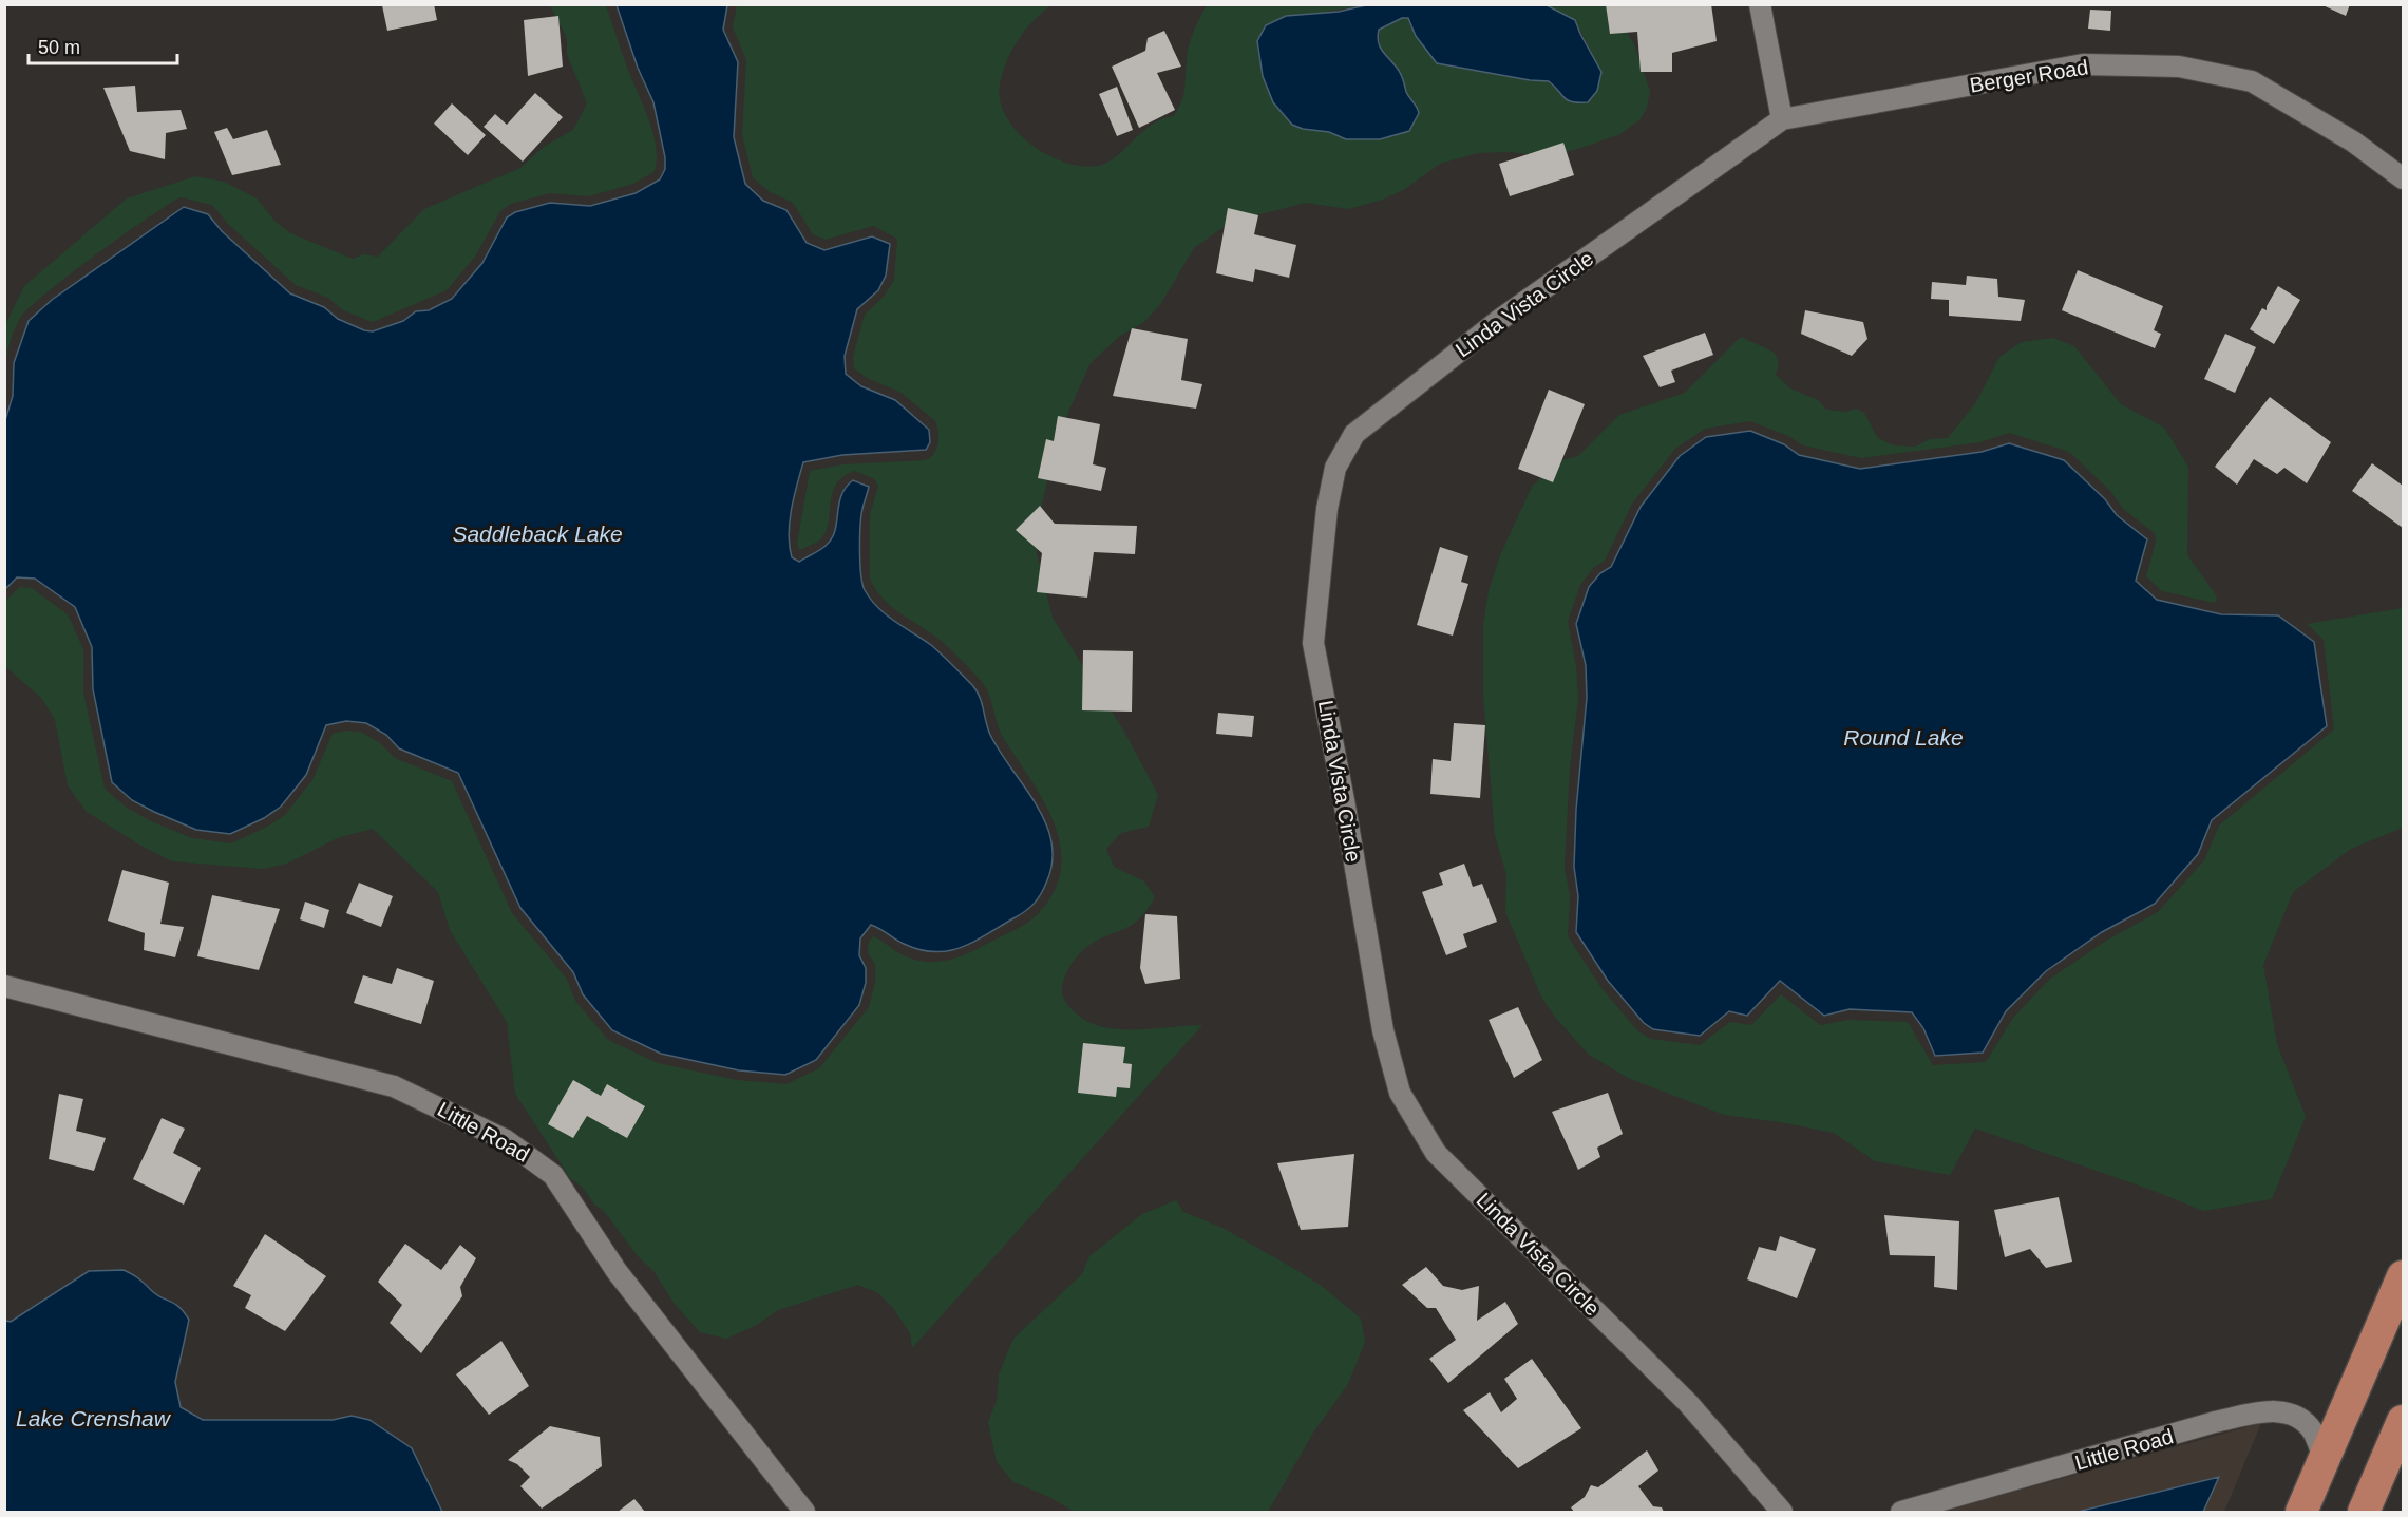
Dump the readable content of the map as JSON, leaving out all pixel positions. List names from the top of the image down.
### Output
{
  "streets": {
    "street": ["Berger Road", "Linda Vista Circle", "Little Road"]
  },
  "crossings": [
    ["Berger Road", "Linda Vista Circle"]
  ],
  "water": ["Saddleback Lake", "Round Lake", "Lake Crenshaw"],
  "scale_bar": "50 m"
}
